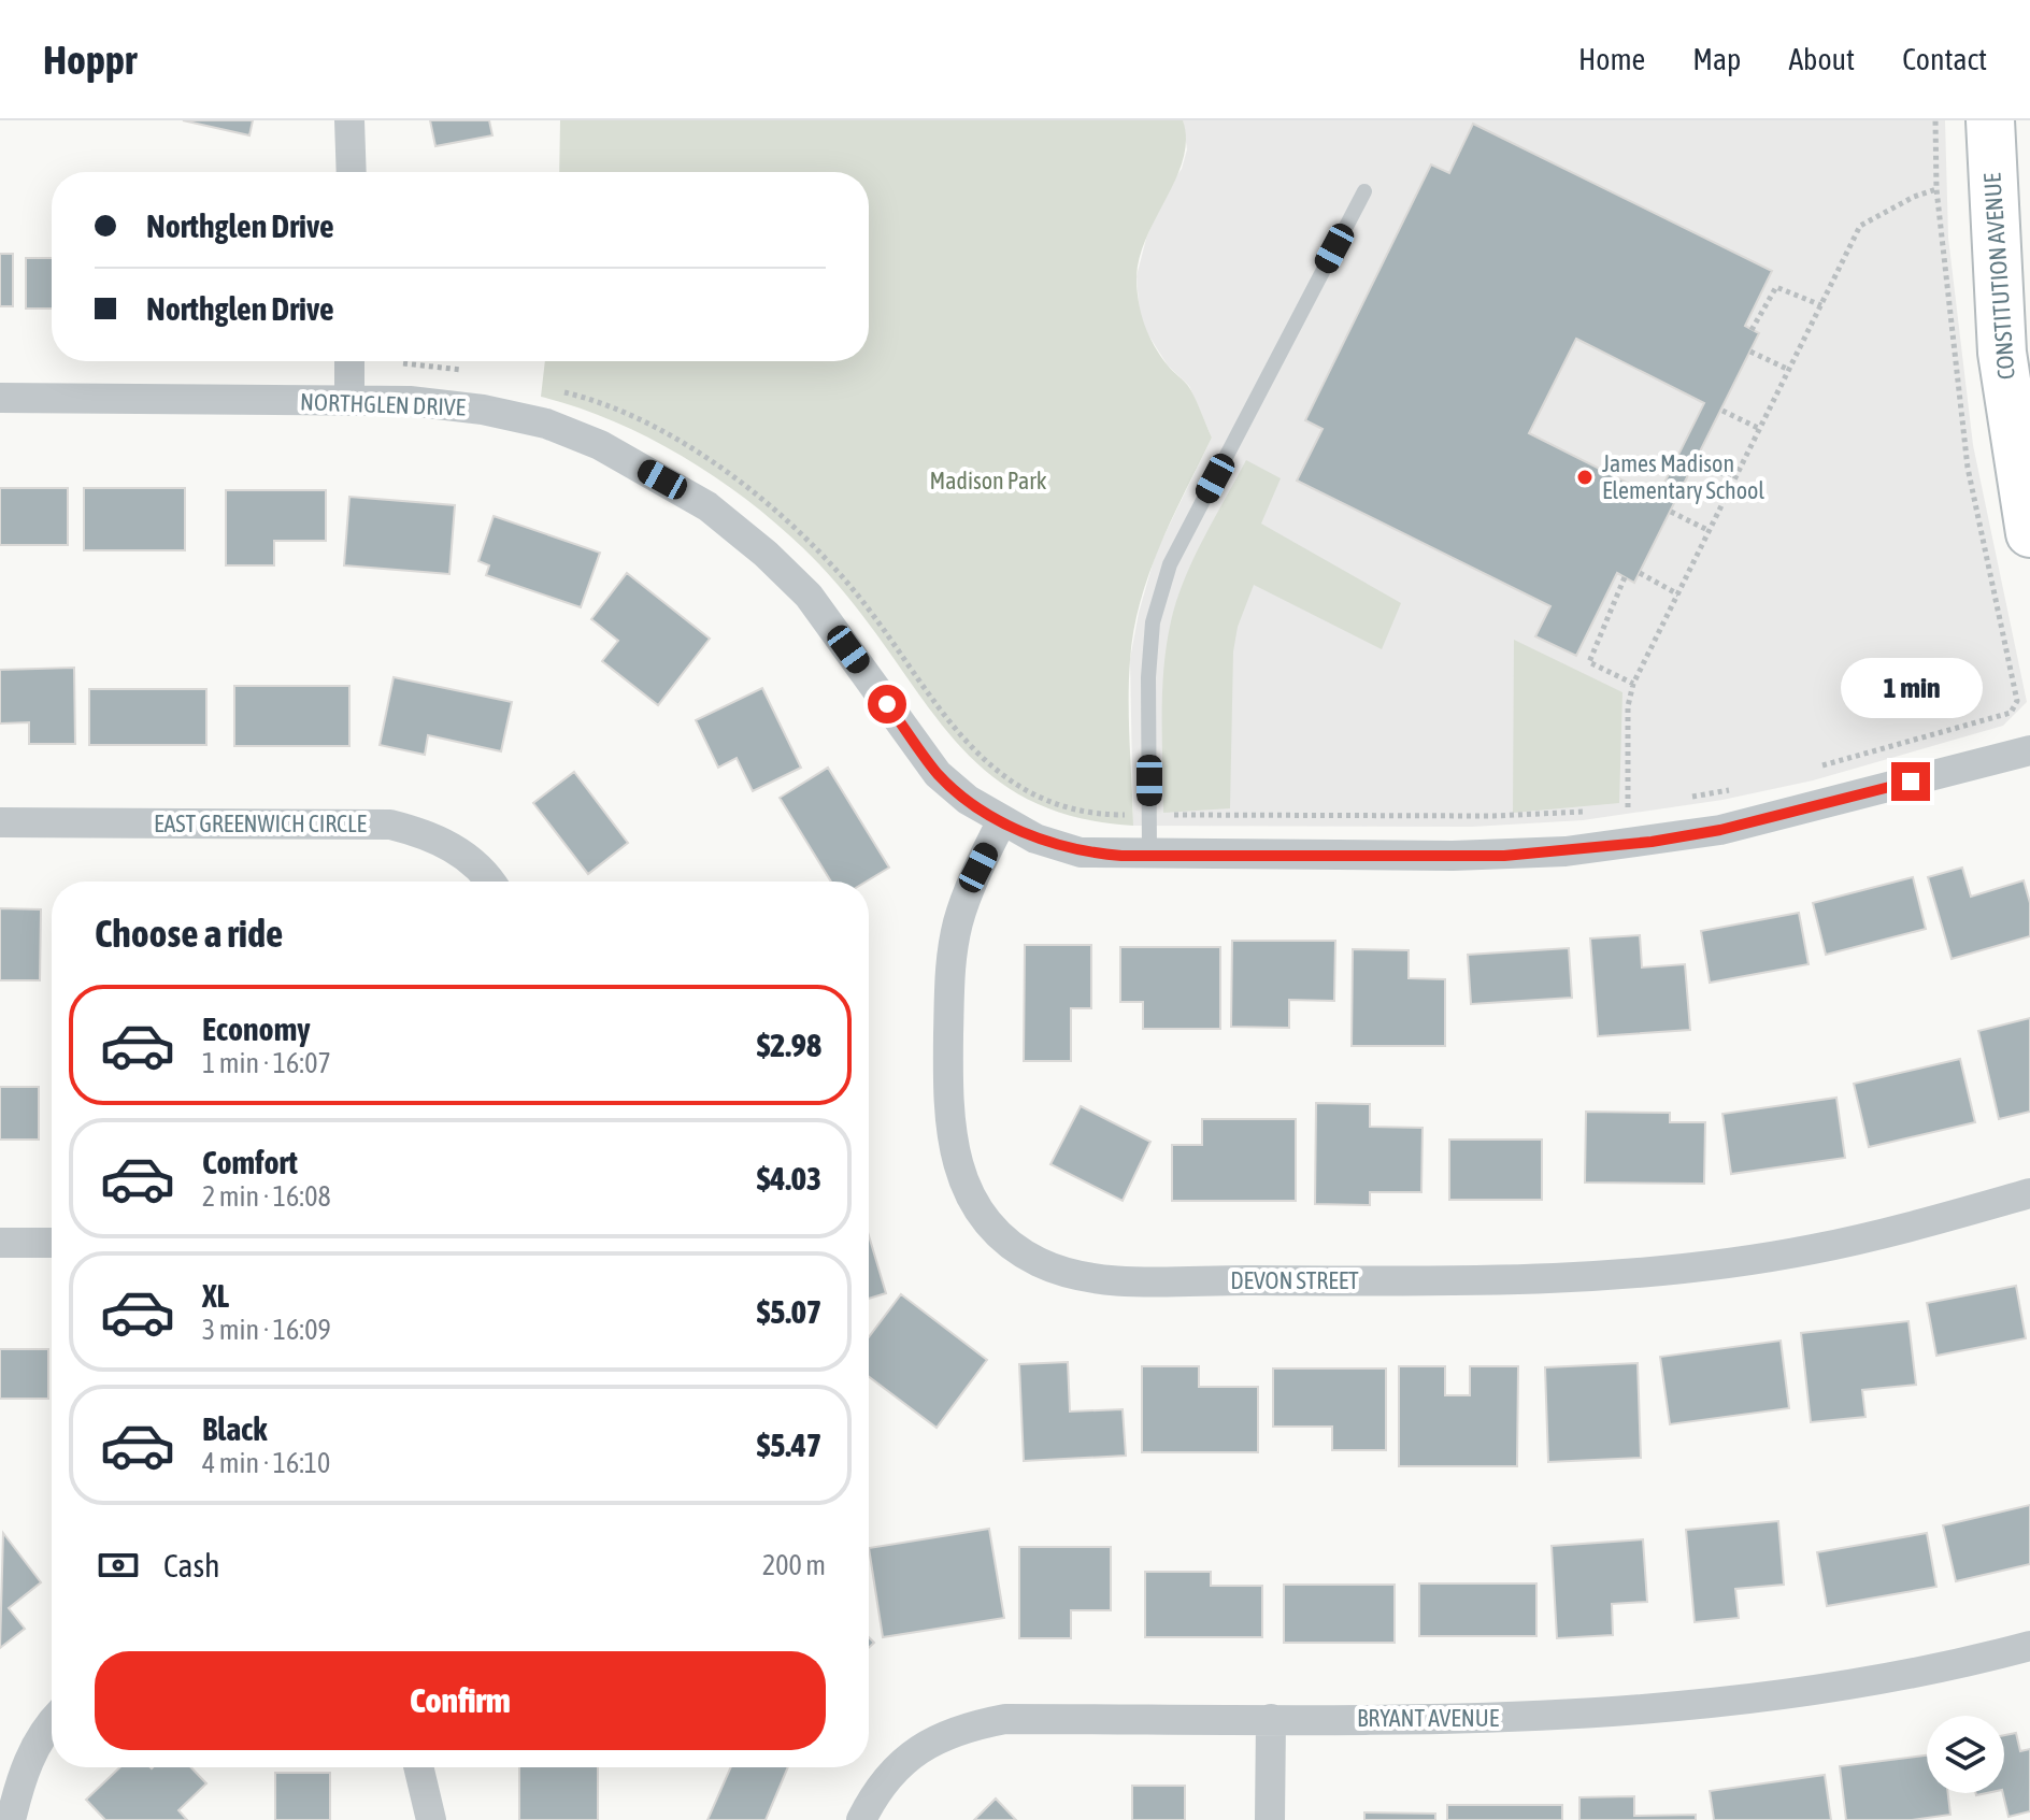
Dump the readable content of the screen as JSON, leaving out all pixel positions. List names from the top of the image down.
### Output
{
  "streets": {
    "main road": ["CONSTITUTION AVENUE"],
    "street": [
      "NORTHGLEN DRIVE",
      "EAST GREENWICH CIRCLE",
      "DEVON STREET",
      "BRYANT AVENUE"
    ]
  },
  "crossings": [
    ["NORTHGLEN DRIVE", "DEVON STREET"]
  ],
  "parks": ["Madison Park"],
  "places": ["James Madison Elementary School"],
  "page": {
    "header": "Hoppr",
    "nav": [
      "Home",
      "Map",
      "About",
      "Contact"
    ],
    "banner": ["Northglen Drive", "Northglen Drive"],
    "bubble": "1 min",
    "heading": "Choose a ride",
    "list": [
      {
        "name": "Economy",
        "note": "1 min · 16:07",
        "value": "$2.98"
      },
      {
        "name": "Comfort",
        "note": "2 min · 16:08",
        "value": "$4.03"
      },
      {
        "name": "XL",
        "note": "3 min · 16:09",
        "value": "$5.07"
      },
      {
        "name": "Black",
        "note": "4 min · 16:10",
        "value": "$5.47"
      }
    ],
    "pay": ["Cash", "200 m"],
    "buttons": "Confirm"
  }
}
